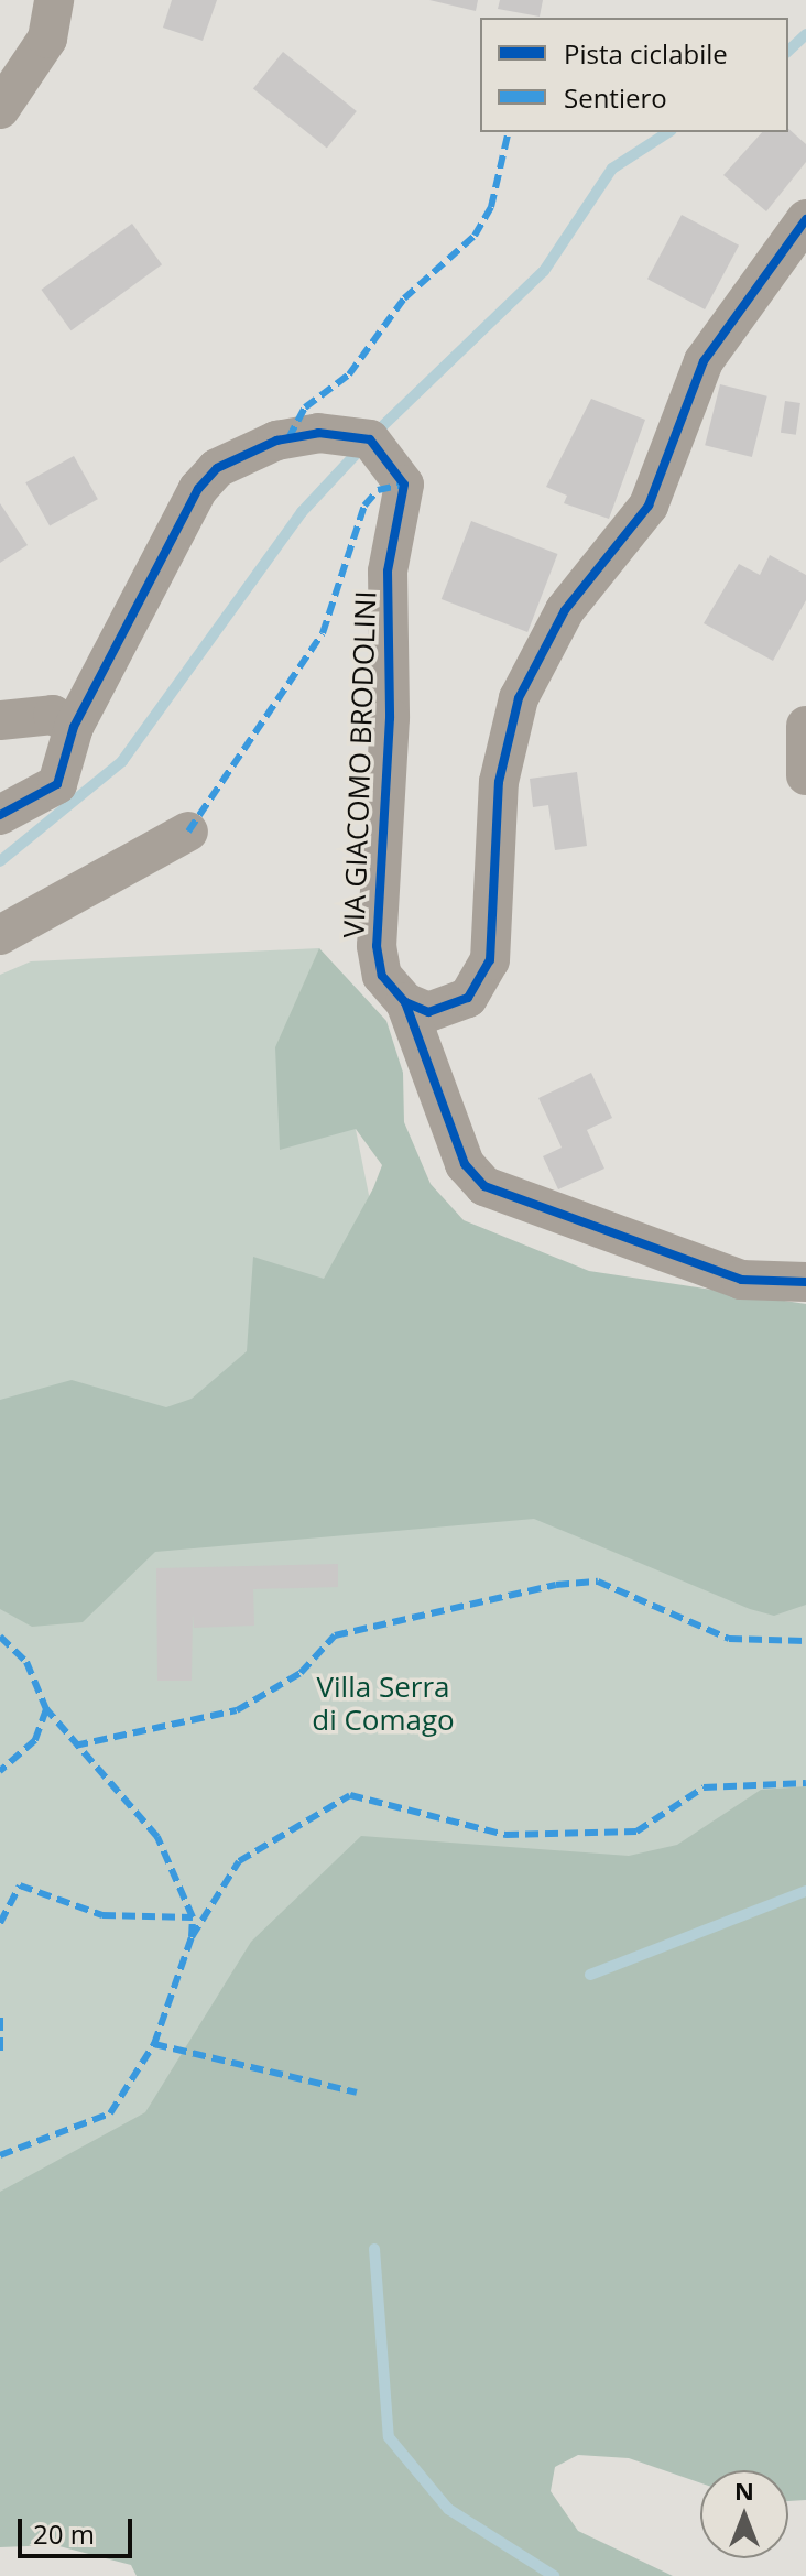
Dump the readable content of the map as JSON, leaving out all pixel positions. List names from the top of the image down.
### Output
{
  "streets": {
    "street": ["VIA GIACOMO BRODOLINI"]
  },
  "parks": ["Villa Serra di Comago"],
  "legend": ["Pista ciclabile", "Sentiero"],
  "scale_bar": "20 m",
  "north": "top"
}
